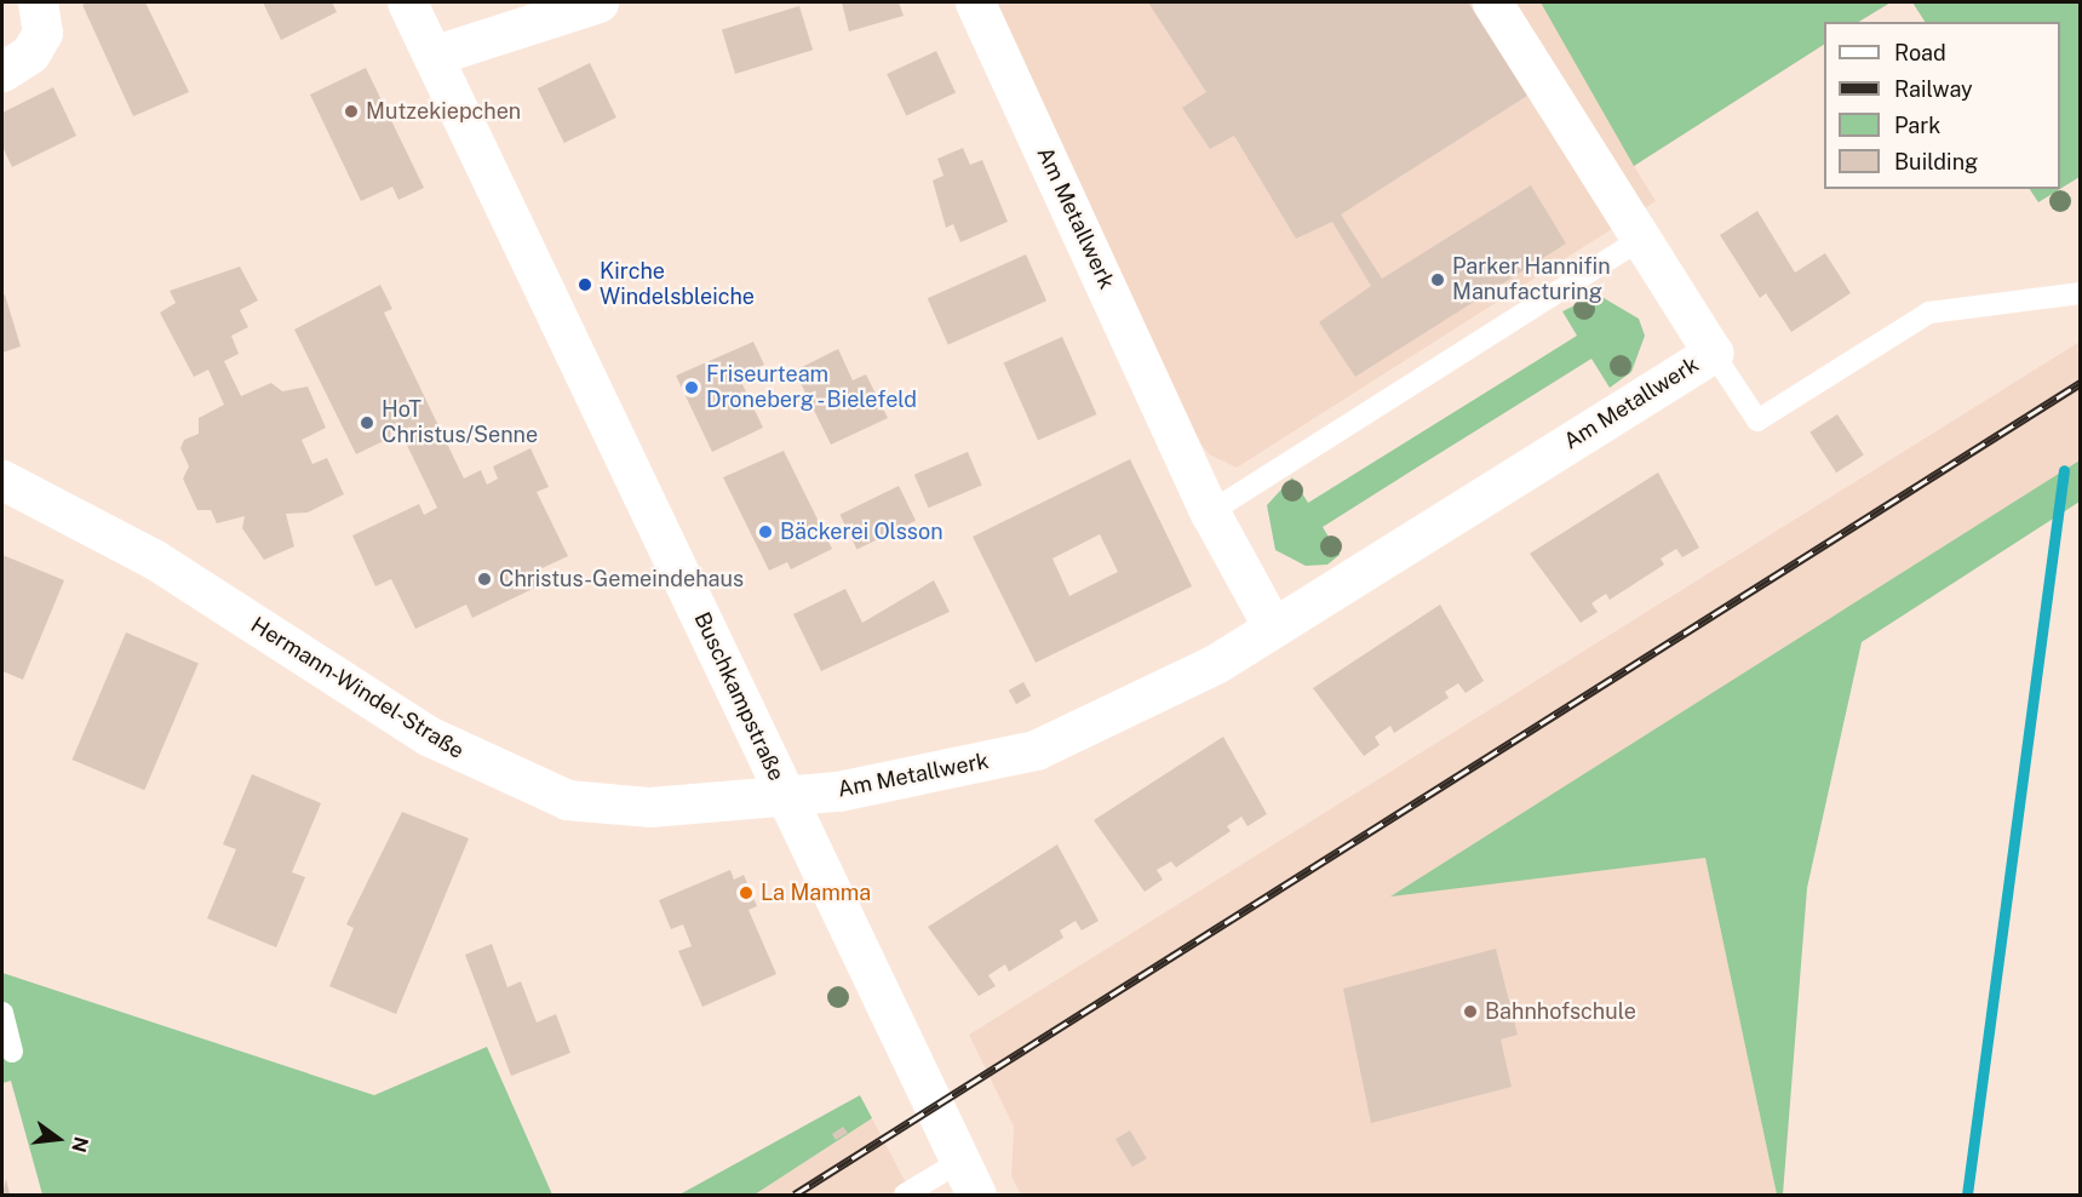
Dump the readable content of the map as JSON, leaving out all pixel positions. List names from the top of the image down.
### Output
{
  "streets": {
    "street": ["Am Metallwerk", "Hermann-Windel-Straße", "Buschkampstraße"]
  },
  "crossings": [
    ["Am Metallwerk", "Hermann-Windel-Straße"],
    ["Am Metallwerk", "Buschkampstraße"],
    ["Hermann-Windel-Straße", "Buschkampstraße"]
  ],
  "places": [
    "Mutzekiepchen",
    "Parker Hannifin Manufacturing",
    "Kirche Windelsbleiche",
    "Friseurteam Droneberg - Bielefeld",
    "HoT Christus/Senne",
    "Bäckerei Olsson",
    "Christus-Gemeindehaus",
    "La Mamma",
    "Bahnhofschule"
  ],
  "legend": [
    "Road",
    "Railway",
    "Park",
    "Building"
  ],
  "north": "right"
}
